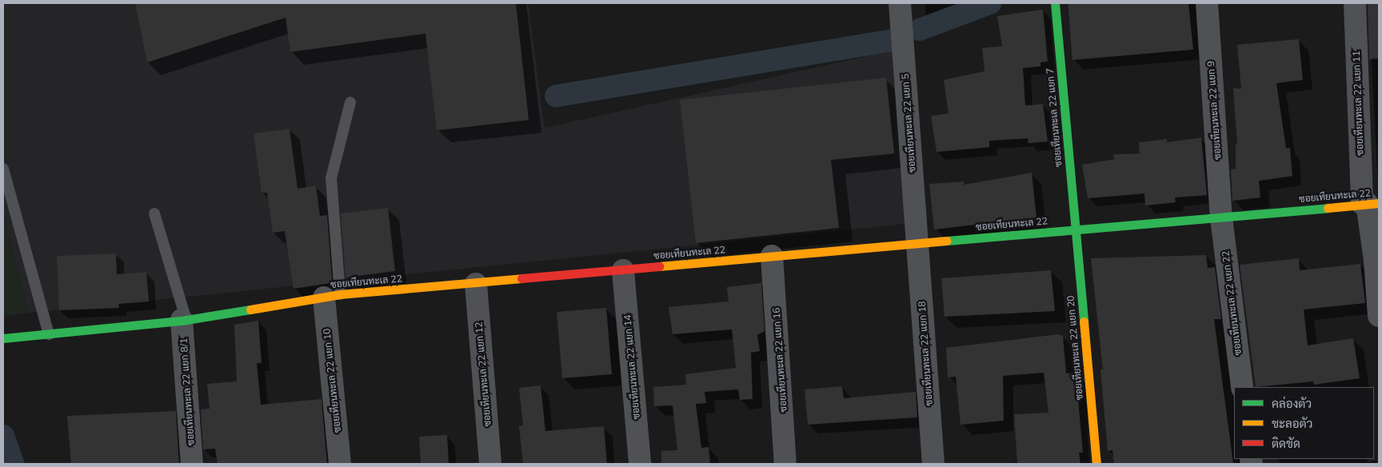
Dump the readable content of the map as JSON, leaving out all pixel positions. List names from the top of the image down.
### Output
{
  "streets": {
    "street": [
      "ซอยเทียนทะเล 22 แยก 11",
      "ซอยเทียนทะเล 22 แยก 9",
      "ซอยเทียนทะเล 22 แยก 7",
      "ซอยเทียนทะเล 22 แยก 5",
      "ซอยเทียนทะเล 22",
      "ซอยเทียนทะเล 22 แยก 22",
      "ซอยเทียนทะเล 22 แยก 20",
      "ซอยเทียนทะเล 22 แยก 18",
      "ซอยเทียนทะเล 22 แยก 16",
      "ซอยเทียนทะเล 22 แยก 14",
      "ซอยเทียนทะเล 22 แยก 12",
      "ซอยเทียนทะเล 22 แยก 10",
      "ซอยเทียนทะเล 22 แยก 8/1"
    ]
  },
  "crossings": [
    ["ซอยเทียนทะเล 22 แยก 11", "ซอยเทียนทะเล 22"],
    ["ซอยเทียนทะเล 22 แยก 9", "ซอยเทียนทะเล 22"],
    ["ซอยเทียนทะเล 22 แยก 9", "ซอยเทียนทะเล 22 แยก 22"],
    ["ซอยเทียนทะเล 22 แยก 7", "ซอยเทียนทะเล 22"],
    ["ซอยเทียนทะเล 22 แยก 7", "ซอยเทียนทะเล 22 แยก 20"],
    ["ซอยเทียนทะเล 22 แยก 5", "ซอยเทียนทะเล 22"],
    ["ซอยเทียนทะเล 22 แยก 5", "ซอยเทียนทะเล 22 แยก 18"],
    ["ซอยเทียนทะเล 22", "ซอยเทียนทะเล 22 แยก 22"],
    ["ซอยเทียนทะเล 22", "ซอยเทียนทะเล 22 แยก 20"],
    ["ซอยเทียนทะเล 22", "ซอยเทียนทะเล 22 แยก 18"],
    ["ซอยเทียนทะเล 22", "ซอยเทียนทะเล 22 แยก 16"],
    ["ซอยเทียนทะเล 22", "ซอยเทียนทะเล 22 แยก 14"],
    ["ซอยเทียนทะเล 22", "ซอยเทียนทะเล 22 แยก 12"],
    ["ซอยเทียนทะเล 22", "ซอยเทียนทะเล 22 แยก 10"],
    ["ซอยเทียนทะเล 22", "ซอยเทียนทะเล 22 แยก 8/1"]
  ],
  "legend": ["คล่องตัว", "ชะลอตัว", "ติดขัด"]
}
